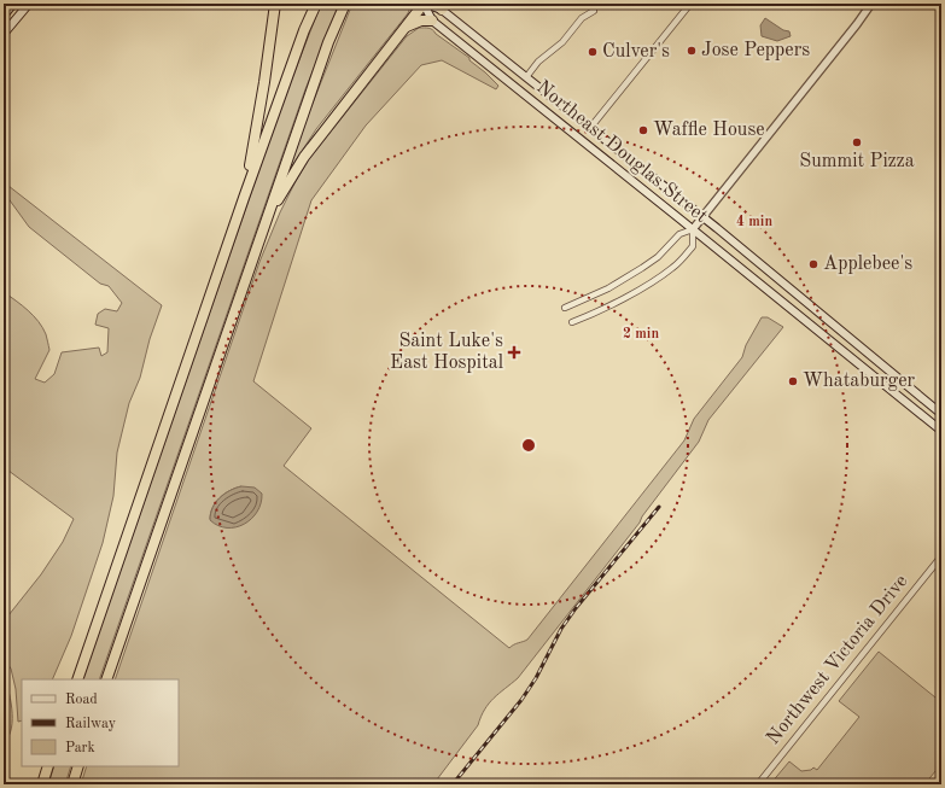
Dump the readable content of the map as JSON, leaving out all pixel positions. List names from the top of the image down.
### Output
{
  "streets": {
    "main road": ["Northeast Douglas Street"],
    "street": ["Northwest Victoria Drive"]
  },
  "places": {
    "other": [
      "Jose Peppers",
      "Culver's",
      "Waffle House",
      "Summit Pizza",
      "Applebee's",
      "Whataburger"
    ],
    "health": ["Saint Luke's East Hospital"]
  },
  "legend": ["Road", "Railway", "Park"],
  "rings": ["4 min", "2 min"]
}
